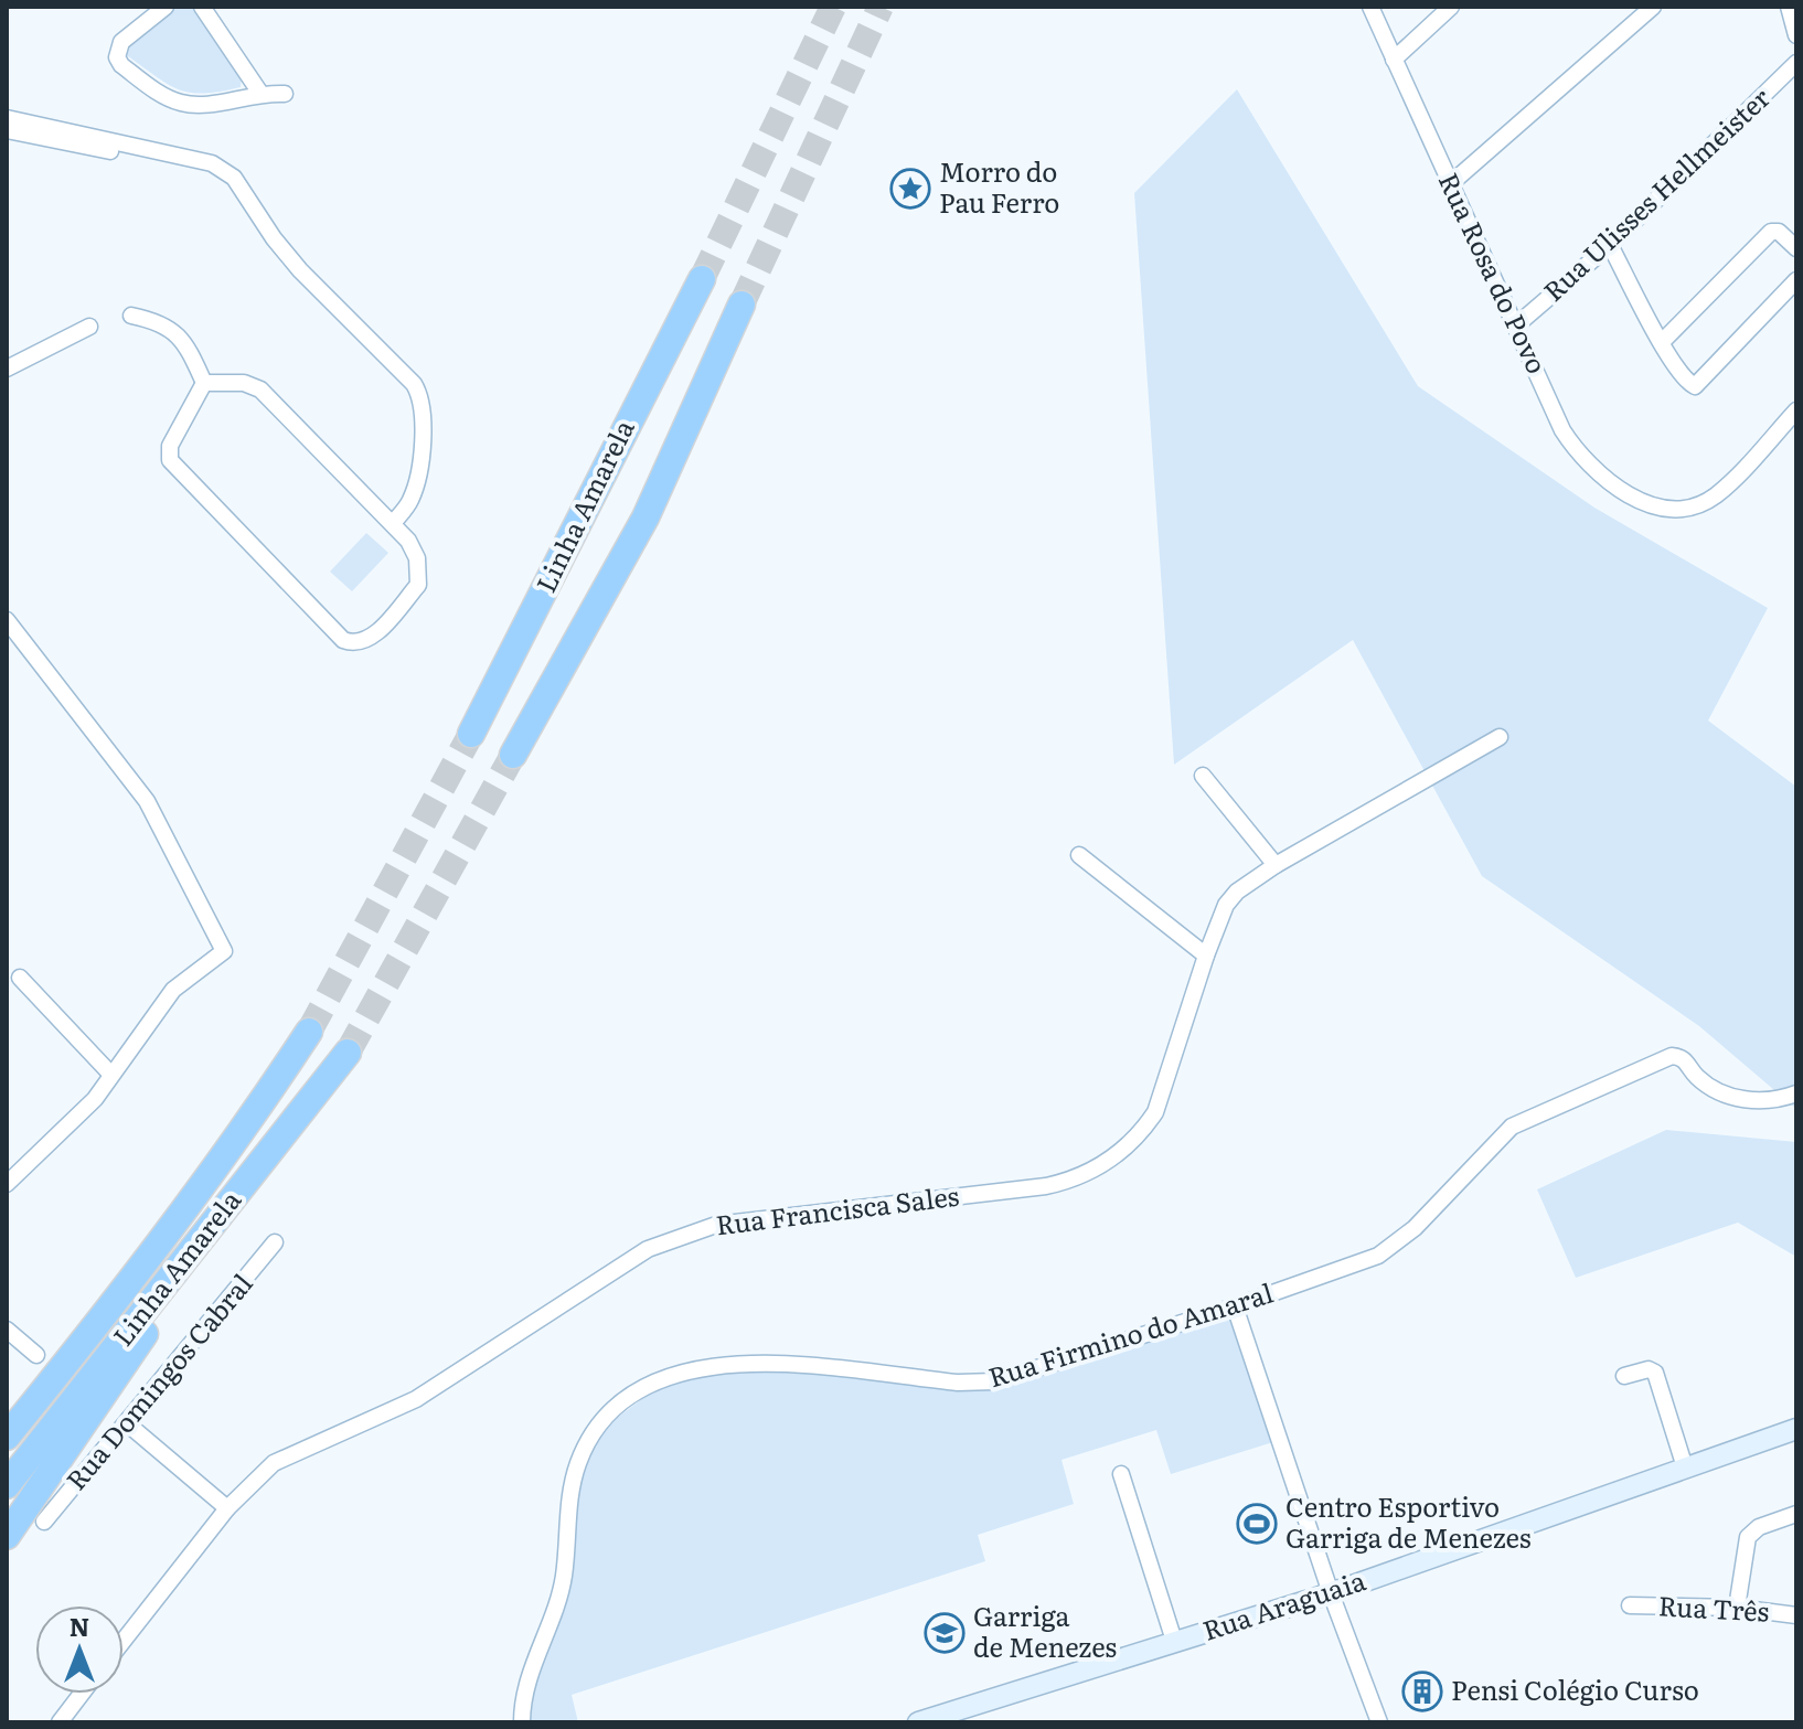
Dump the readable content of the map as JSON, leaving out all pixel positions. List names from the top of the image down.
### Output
{
  "streets": {
    "highway": ["Linha Amarela"],
    "street": [
      "Rua Ulisses Hellmeister",
      "Rua Rosa do Povo",
      "Rua Francisca Sales",
      "Rua Firmino do Amaral",
      "Rua Domingos Cabral",
      "Rua Araguaia",
      "Rua Três"
    ]
  },
  "crossings": [
    ["Rua Ulisses Hellmeister", "Rua Rosa do Povo"]
  ],
  "places": {
    "place": ["Morro do Pau Ferro"],
    "sports": ["Centro Esportivo Garriga de Menezes"],
    "school or university": ["Garriga de Menezes"],
    "building": ["Pensi Colégio Curso"]
  },
  "north": "top"
}
